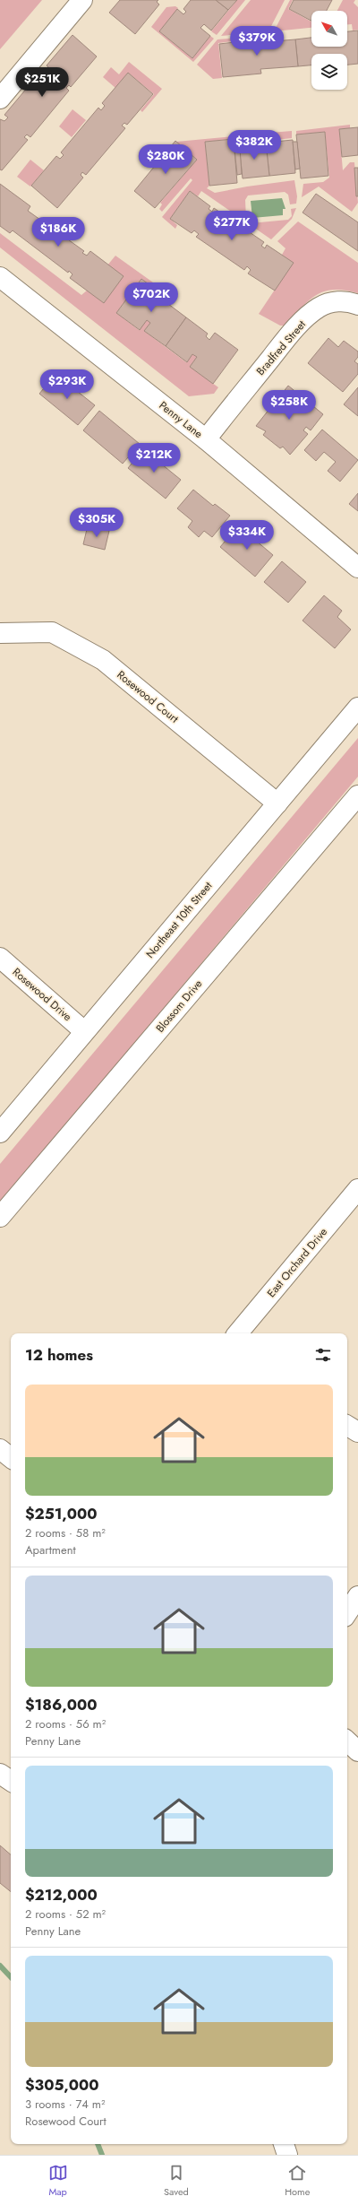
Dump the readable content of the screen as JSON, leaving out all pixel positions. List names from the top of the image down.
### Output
{
  "streets": {
    "street": [
      "Bradfred Street",
      "Penny Lane",
      "Rosewood Court",
      "Northeast 10th Street",
      "Rosewood Drive",
      "Blossom Drive",
      "East Orchard Drive"
    ]
  },
  "crossings": [
    ["Bradfred Street", "Penny Lane"],
    ["Rosewood Court", "Northeast 10th Street"],
    ["Northeast 10th Street", "Rosewood Drive"]
  ],
  "north": "top left",
  "page": {
    "price": [
      "$379K",
      "$251K",
      "$382K",
      "$280K",
      "$277K",
      "$186K",
      "$702K",
      "$293K",
      "$258K",
      "$212K",
      "$305K",
      "$334K"
    ],
    "heading": "12 homes",
    "list": [
      {
        "name": "$251,000",
        "note": "2 rooms · 58 m² · Apartment"
      },
      {
        "name": "$186,000",
        "note": "2 rooms · 56 m² · Penny Lane"
      },
      {
        "name": "$212,000",
        "note": "2 rooms · 52 m² · Penny Lane"
      },
      {
        "name": "$305,000",
        "note": "3 rooms · 74 m² · Rosewood Court"
      }
    ],
    "tabs": ["Map", "Saved", "Home"]
  }
}
